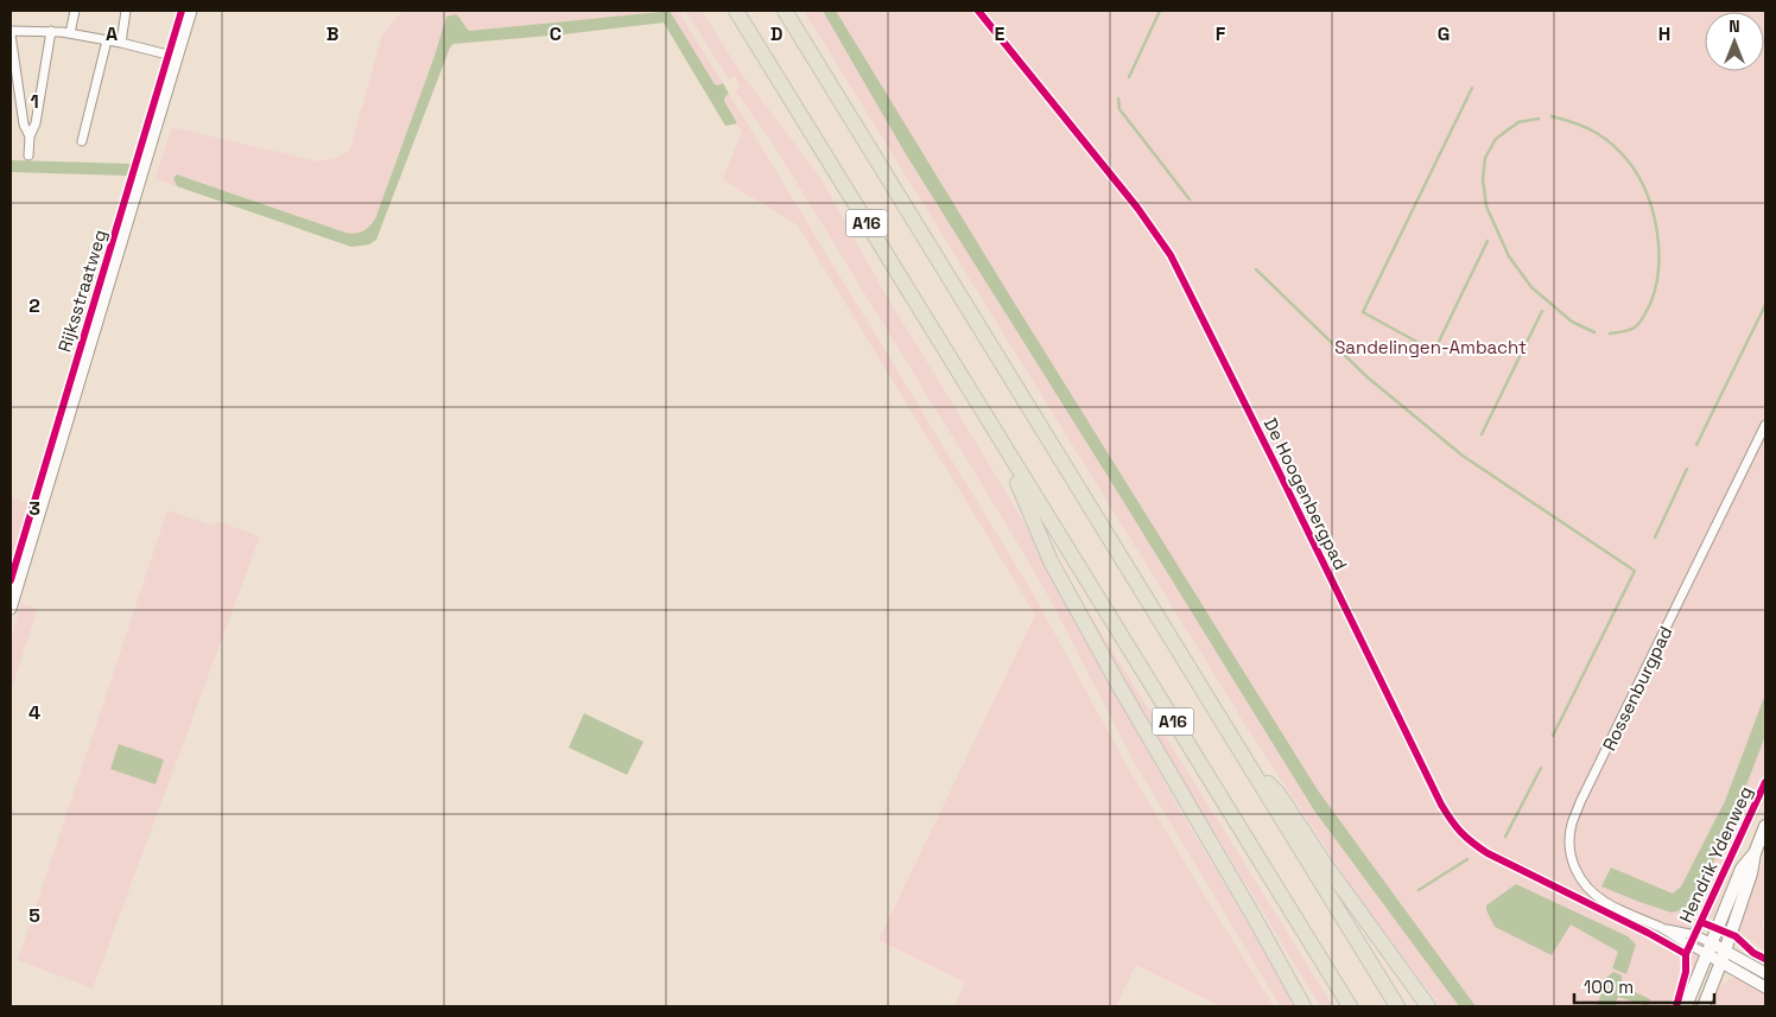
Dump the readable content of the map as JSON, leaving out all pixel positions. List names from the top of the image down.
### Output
{
  "streets": {
    "highway": ["A16"],
    "main road": ["Hendrik Ydenweg"],
    "street": ["Rijksstraatweg", "Rossenburgpad"],
    "cycle path": ["De Hoogenbergpad"]
  },
  "crossings": [
    ["Rossenburgpad", "Hendrik Ydenweg"]
  ],
  "parks": ["Sandelingen-Ambacht"],
  "scale_bar": "100 m",
  "north": "top",
  "grid": {
    "columns": [
      "A",
      "B",
      "C",
      "D",
      "E",
      "F",
      "G",
      "H"
    ],
    "rows": [
      "1",
      "2",
      "3",
      "4",
      "5"
    ]
  }
}
